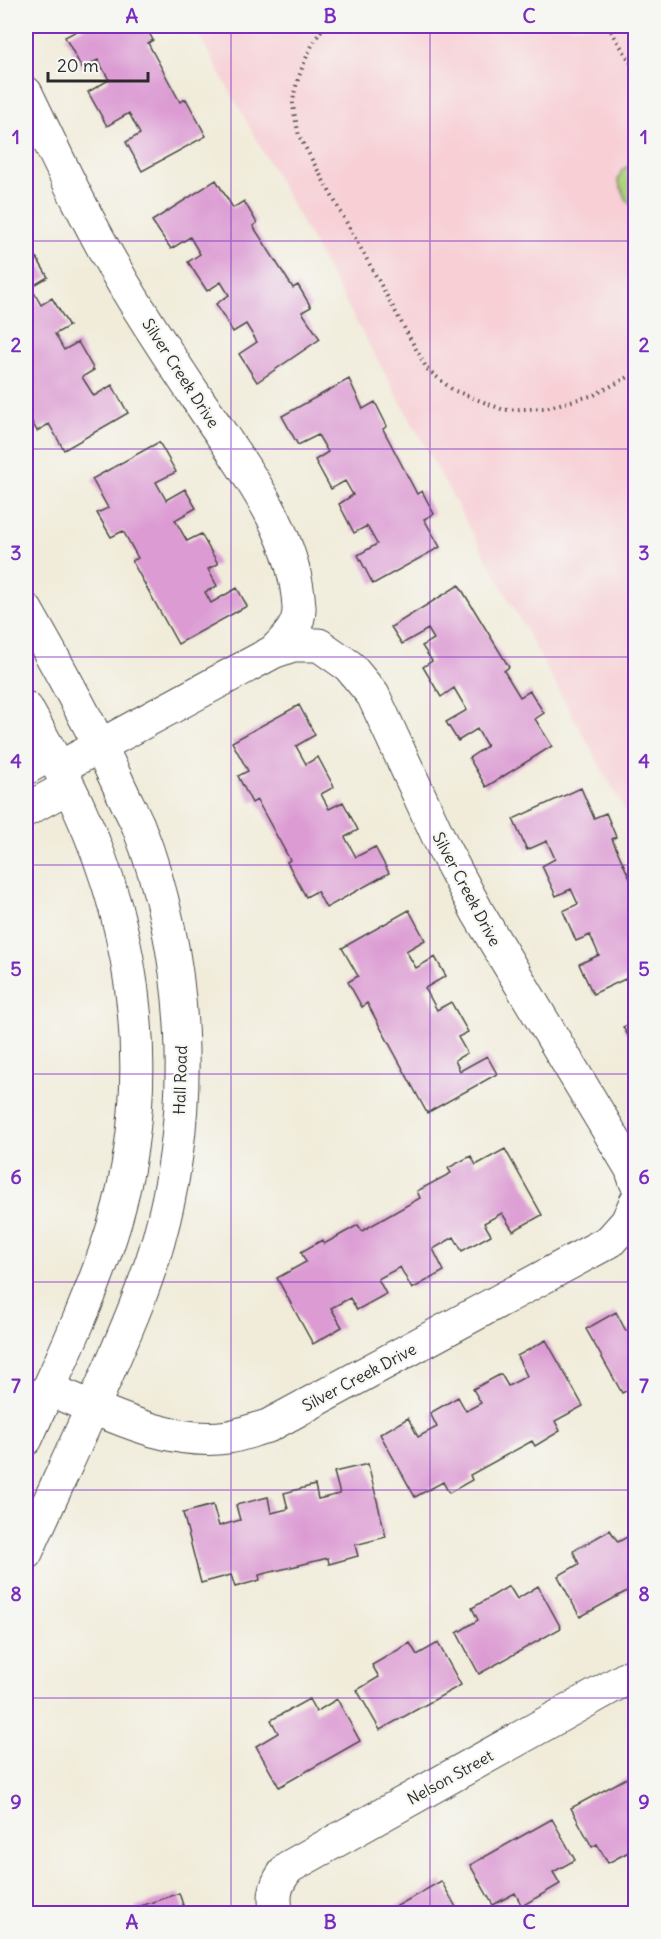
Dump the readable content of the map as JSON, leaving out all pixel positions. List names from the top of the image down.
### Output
{
  "streets": {
    "street": ["Silver Creek Drive", "Hall Road", "Nelson Street"]
  },
  "crossings": [
    ["Silver Creek Drive", "Hall Road"]
  ],
  "scale_bar": "20 m",
  "grid": {
    "columns": ["A", "B", "C"],
    "rows": [
      "1",
      "2",
      "3",
      "4",
      "5",
      "6",
      "7",
      "8",
      "9"
    ]
  }
}
